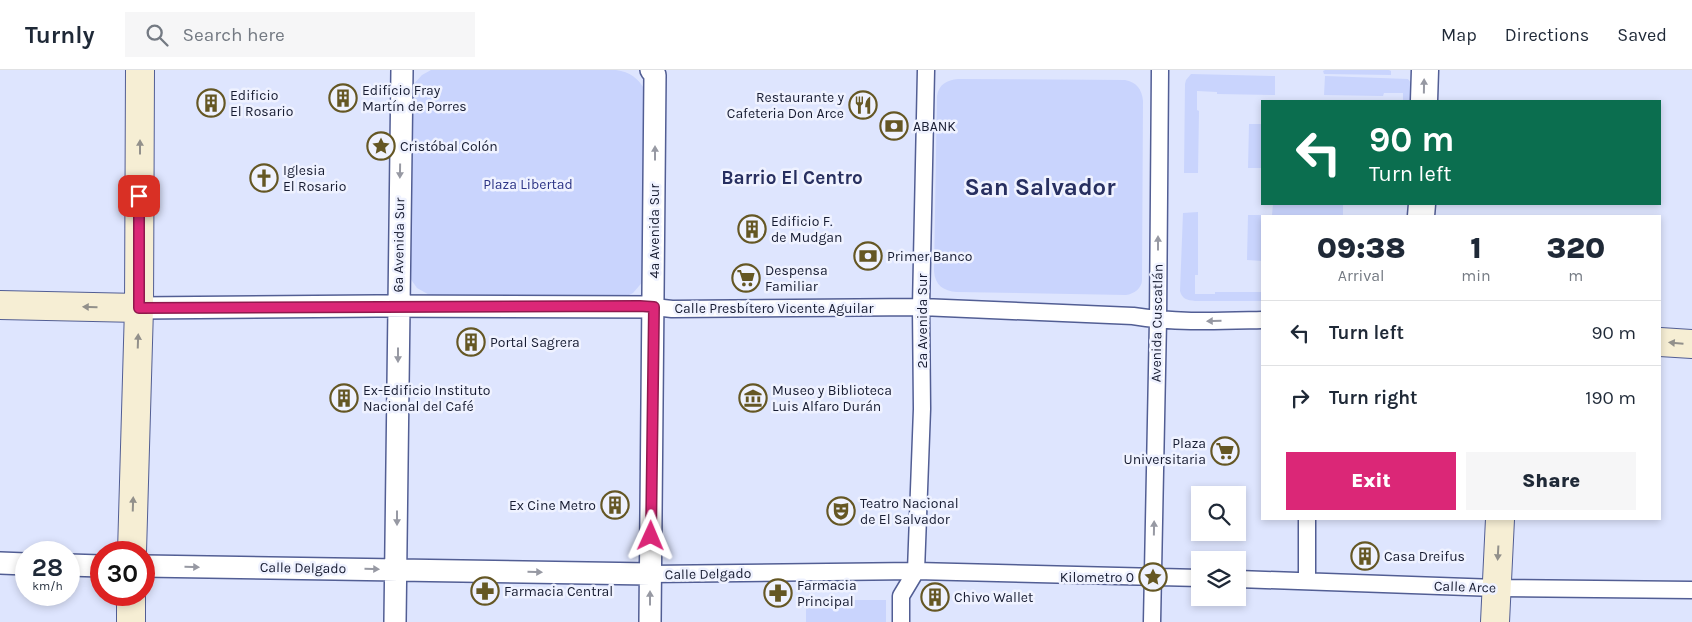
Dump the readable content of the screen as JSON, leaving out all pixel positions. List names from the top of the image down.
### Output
{
  "streets": {
    "main road": ["Calle Presbítero Vicente Aguilar"],
    "street": [
      "4a Avenida Sur",
      "6a Avenida Sur",
      "2a Avenida Sur",
      "Avenida Cuscatlán",
      "Calle Delgado",
      "Calle Arce"
    ]
  },
  "crossings": [
    ["4a Avenida Sur", "Calle Presbítero Vicente Aguilar"],
    ["4a Avenida Sur", "Calle Delgado"],
    ["6a Avenida Sur", "Calle Presbítero Vicente Aguilar"],
    ["6a Avenida Sur", "Calle Delgado"],
    ["Calle Presbítero Vicente Aguilar", "2a Avenida Sur"],
    ["Calle Presbítero Vicente Aguilar", "Avenida Cuscatlán"],
    ["2a Avenida Sur", "Calle Delgado"],
    ["Avenida Cuscatlán", "Calle Delgado"]
  ],
  "one_way": [
    "4a Avenida Sur",
    "6a Avenida Sur",
    "Avenida Cuscatlán",
    "Calle Delgado"
  ],
  "districts": ["Barrio El Centro", "San Salvador"],
  "parks": ["Plaza Libertad"],
  "places": {
    "building": [
      "Edificio Fray Martín de Porres",
      "Edificio El Rosario",
      "Edificio F. de Mudgan",
      "Portal Sagrera",
      "Ex-Edificio Instituto Nacional del Café",
      "Ex Cine Metro",
      "Casa Dreifus",
      "Chivo Wallet"
    ],
    "restaurant": ["Restaurante y Cafeteria Don Arce"],
    "bank": ["ABANK", "Primer Banco"],
    "place": ["Cristóbal Colón", "Kilometro 0"],
    "church": ["Iglesia El Rosario"],
    "supermarket": ["Despensa Familiar", "Plaza Universitaria"],
    "museum": ["Museo y Biblioteca Luis Alfaro Durán"],
    "theatre": ["Teatro Nacional de El Salvador"],
    "pharmacy": ["Farmacia Central", "Farmacia Principal"]
  },
  "page": {
    "header": "Turnly",
    "search": "Search here",
    "nav": ["Map", "Directions", "Saved"],
    "turn": ["90 m", "Turn left"],
    "eta": [
      "09:38",
      "Arrival",
      "1",
      "min",
      "320",
      "m"
    ],
    "list": [
      {
        "name": "Turn left",
        "value": "90 m"
      },
      {
        "name": "Turn right",
        "value": "190 m"
      }
    ],
    "buttons": ["Exit", "Share"],
    "speed": "28 km/h",
    "limit": "30"
  }
}
